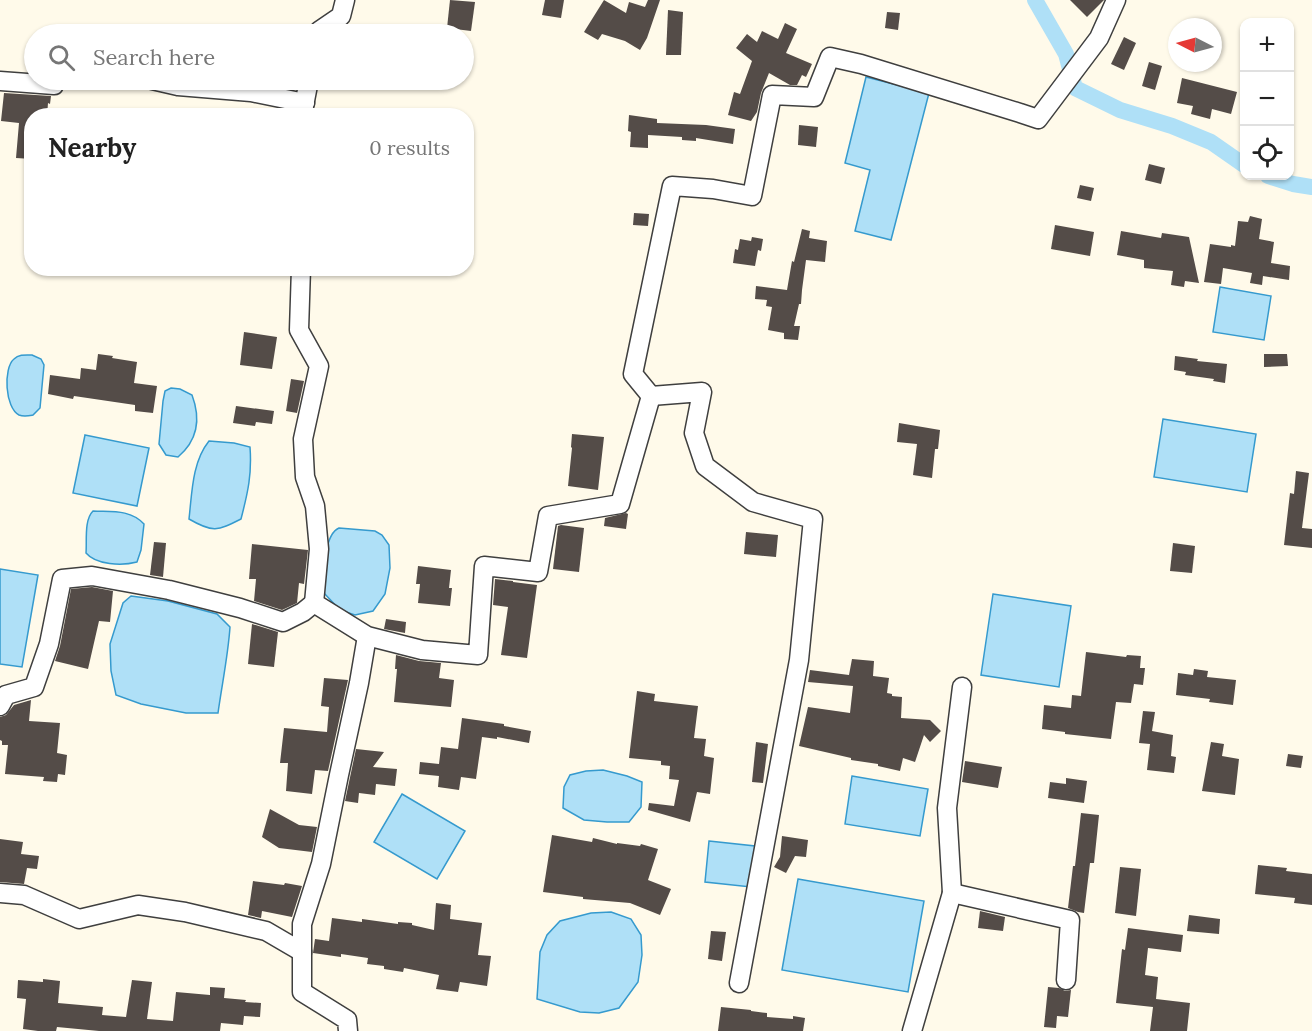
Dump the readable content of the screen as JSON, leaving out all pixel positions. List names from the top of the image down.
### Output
{
  "north": "left",
  "page": {
    "map_buttons": ["+", "−"],
    "search": "Search here",
    "heading": ["Nearby", "0 results"]
  }
}
